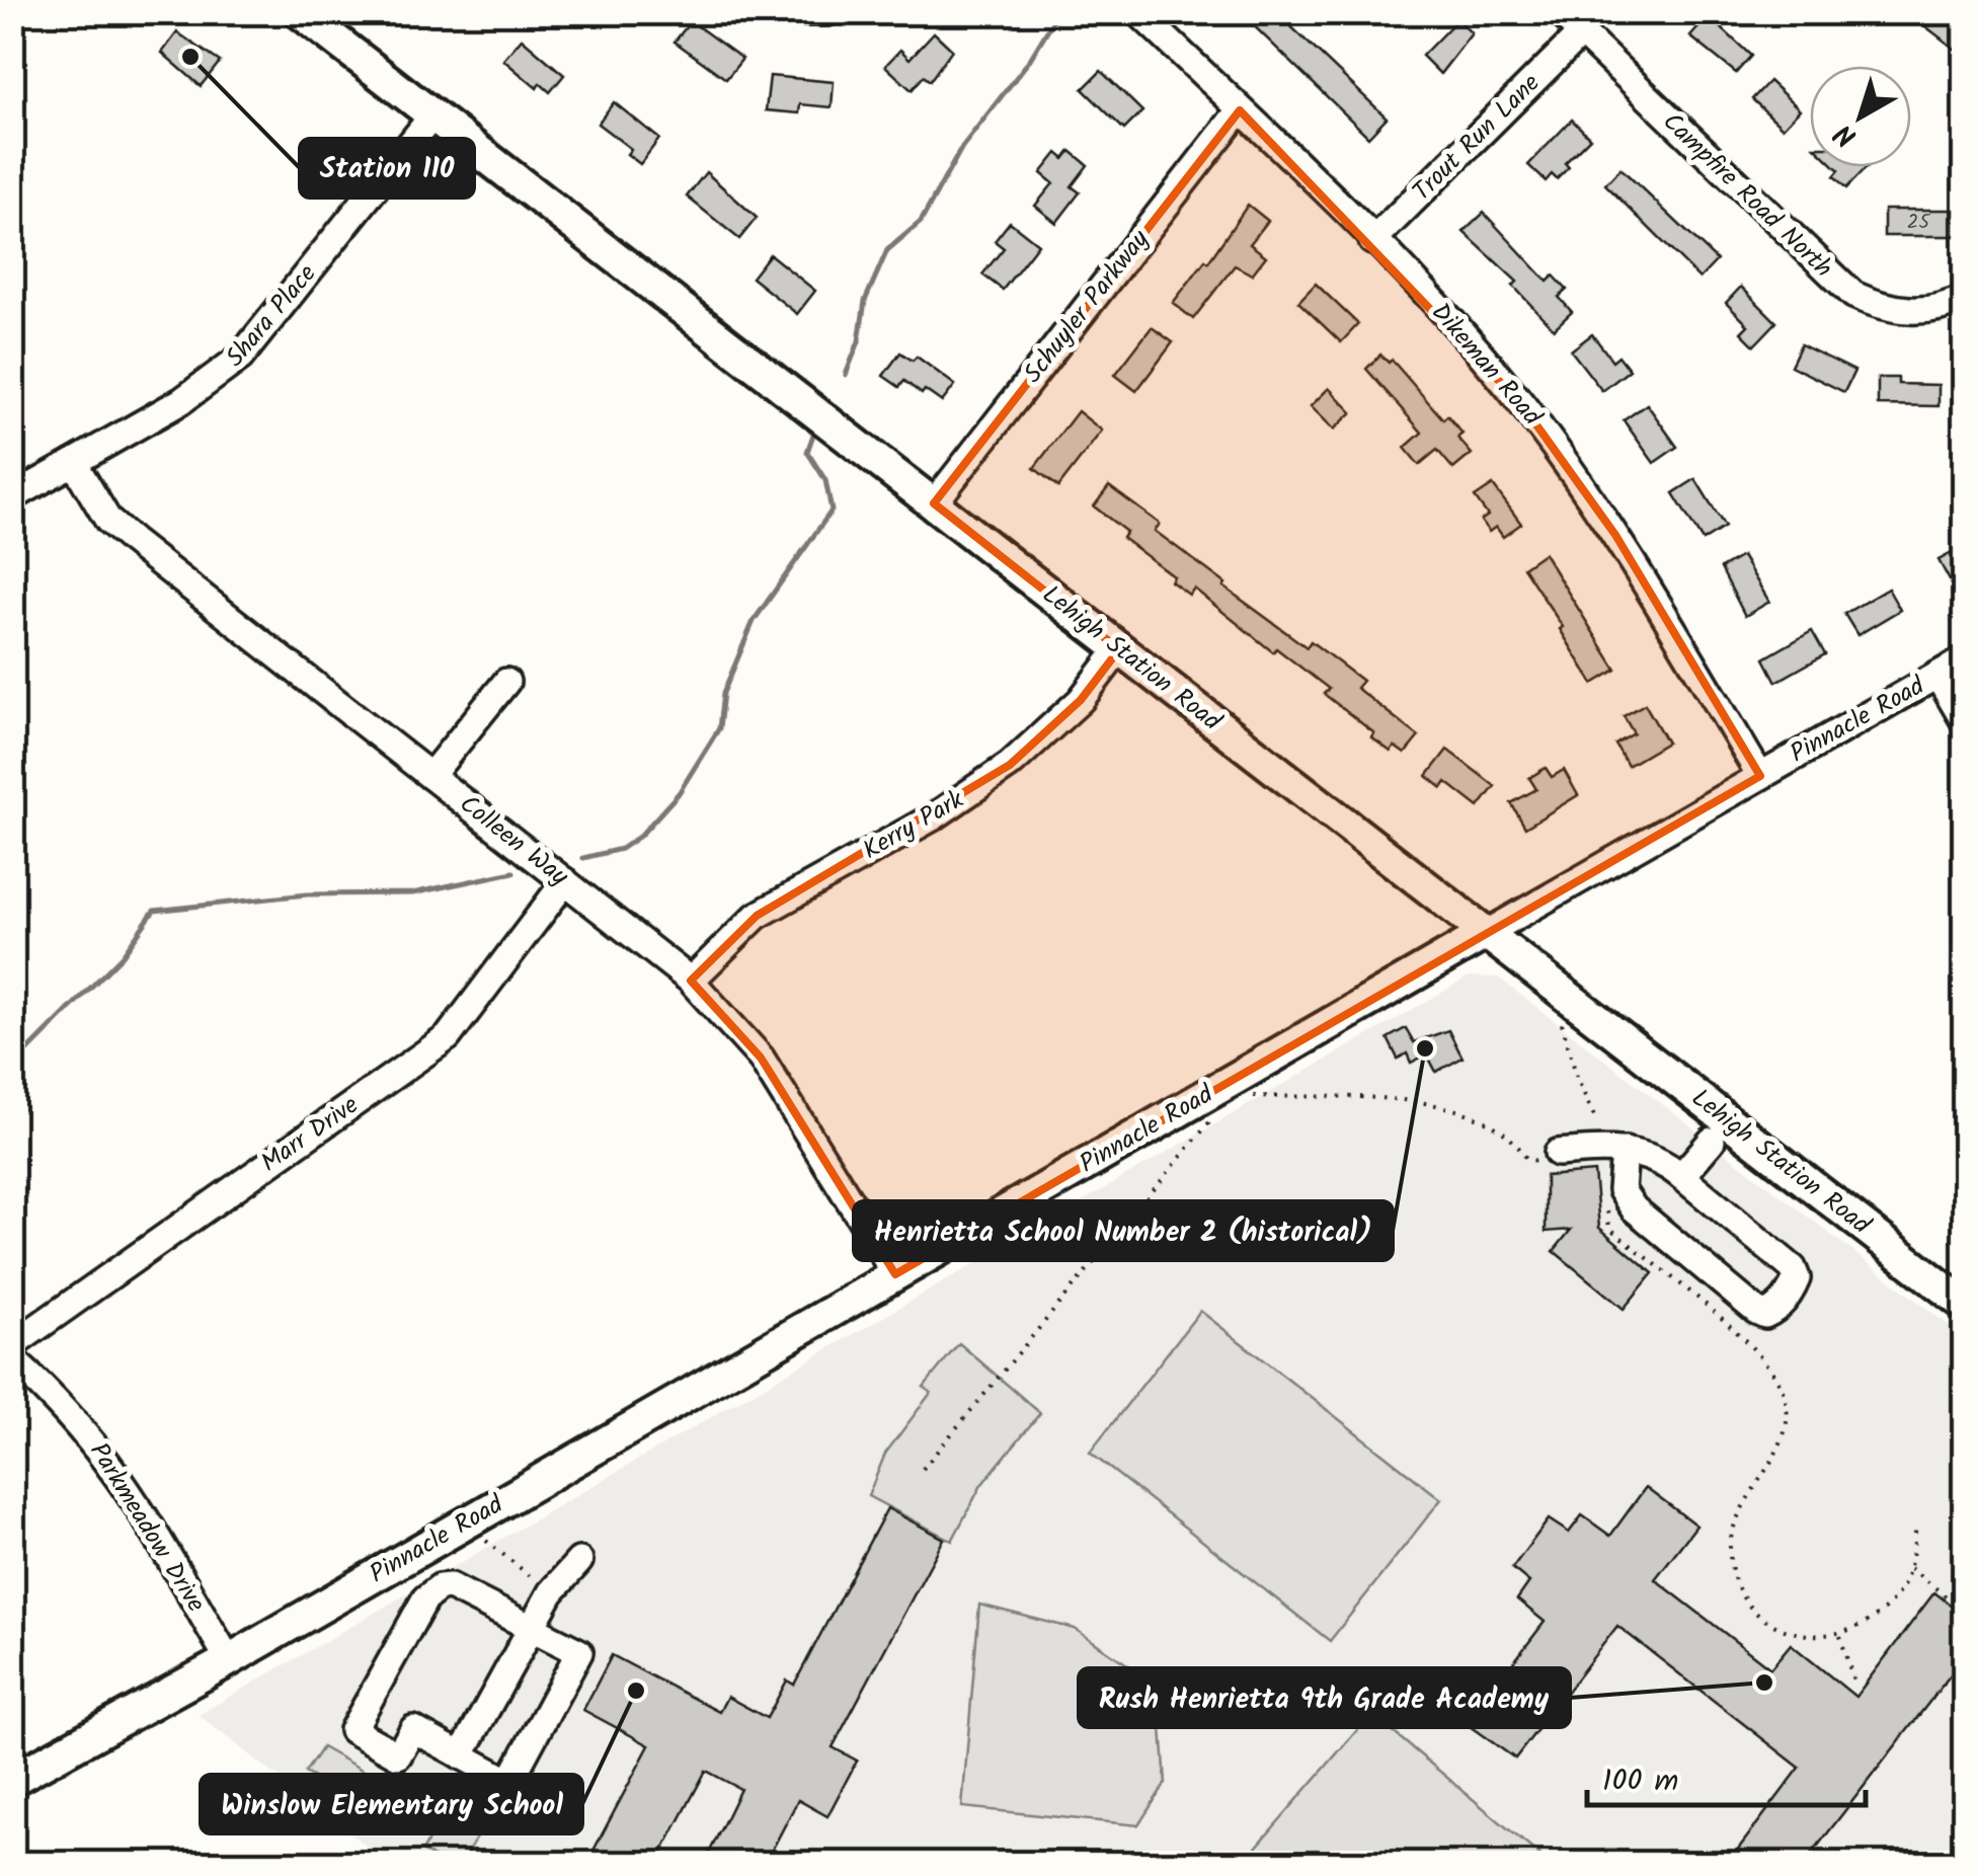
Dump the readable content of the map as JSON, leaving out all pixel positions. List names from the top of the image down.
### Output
{
  "streets": {
    "main road": ["Lehigh Station Road", "Pinnacle Road"],
    "street": [
      "Trout Run Lane",
      "Campfire Road North",
      "Schuyler Parkway",
      "Shara Place",
      "Dikeman Road",
      "Kerry Park",
      "Colleen Way",
      "Marr Drive",
      "Parkmeadow Drive"
    ]
  },
  "crossings": [
    ["Trout Run Lane", "Campfire Road North"],
    ["Trout Run Lane", "Dikeman Road"],
    ["Schuyler Parkway", "Dikeman Road"],
    ["Schuyler Parkway", "Lehigh Station Road"],
    ["Shara Place", "Lehigh Station Road"],
    ["Shara Place", "Colleen Way"],
    ["Dikeman Road", "Pinnacle Road"],
    ["Lehigh Station Road", "Pinnacle Road"],
    ["Lehigh Station Road", "Kerry Park"],
    ["Pinnacle Road", "Colleen Way"],
    ["Pinnacle Road", "Parkmeadow Drive"],
    ["Kerry Park", "Colleen Way"],
    ["Colleen Way", "Marr Drive"]
  ],
  "places": [
    "Station 110",
    "Henrietta School Number 2 (historical)",
    "Rush Henrietta 9th Grade Academy",
    "Winslow Elementary School"
  ],
  "house_numbers": ["25"],
  "scale_bar": "100 m",
  "north": "bottom left"
}
